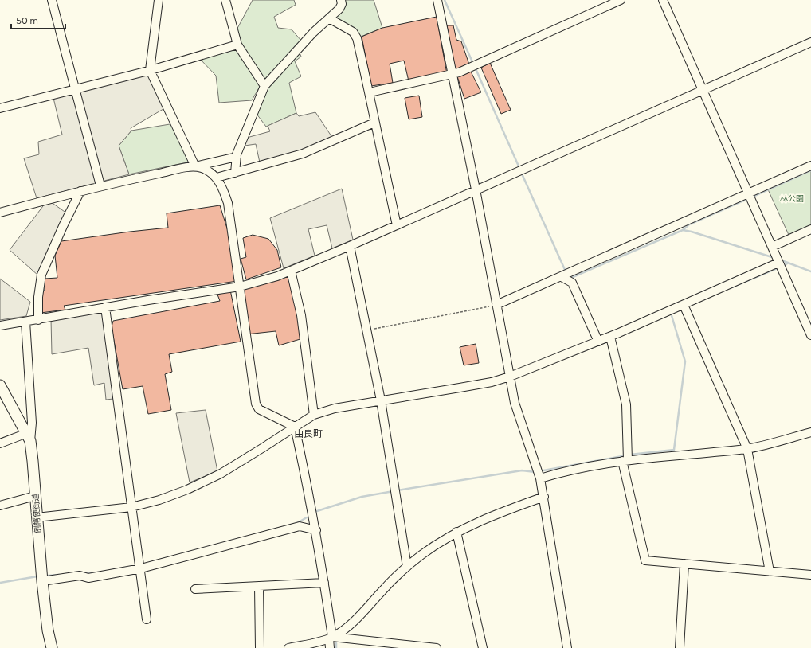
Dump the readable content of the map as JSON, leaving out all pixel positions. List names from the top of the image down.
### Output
{
  "streets": {
    "main road": ["例幣使街道"]
  },
  "districts": ["由良町"],
  "parks": ["林公園"],
  "scale_bar": "50 m"
}
